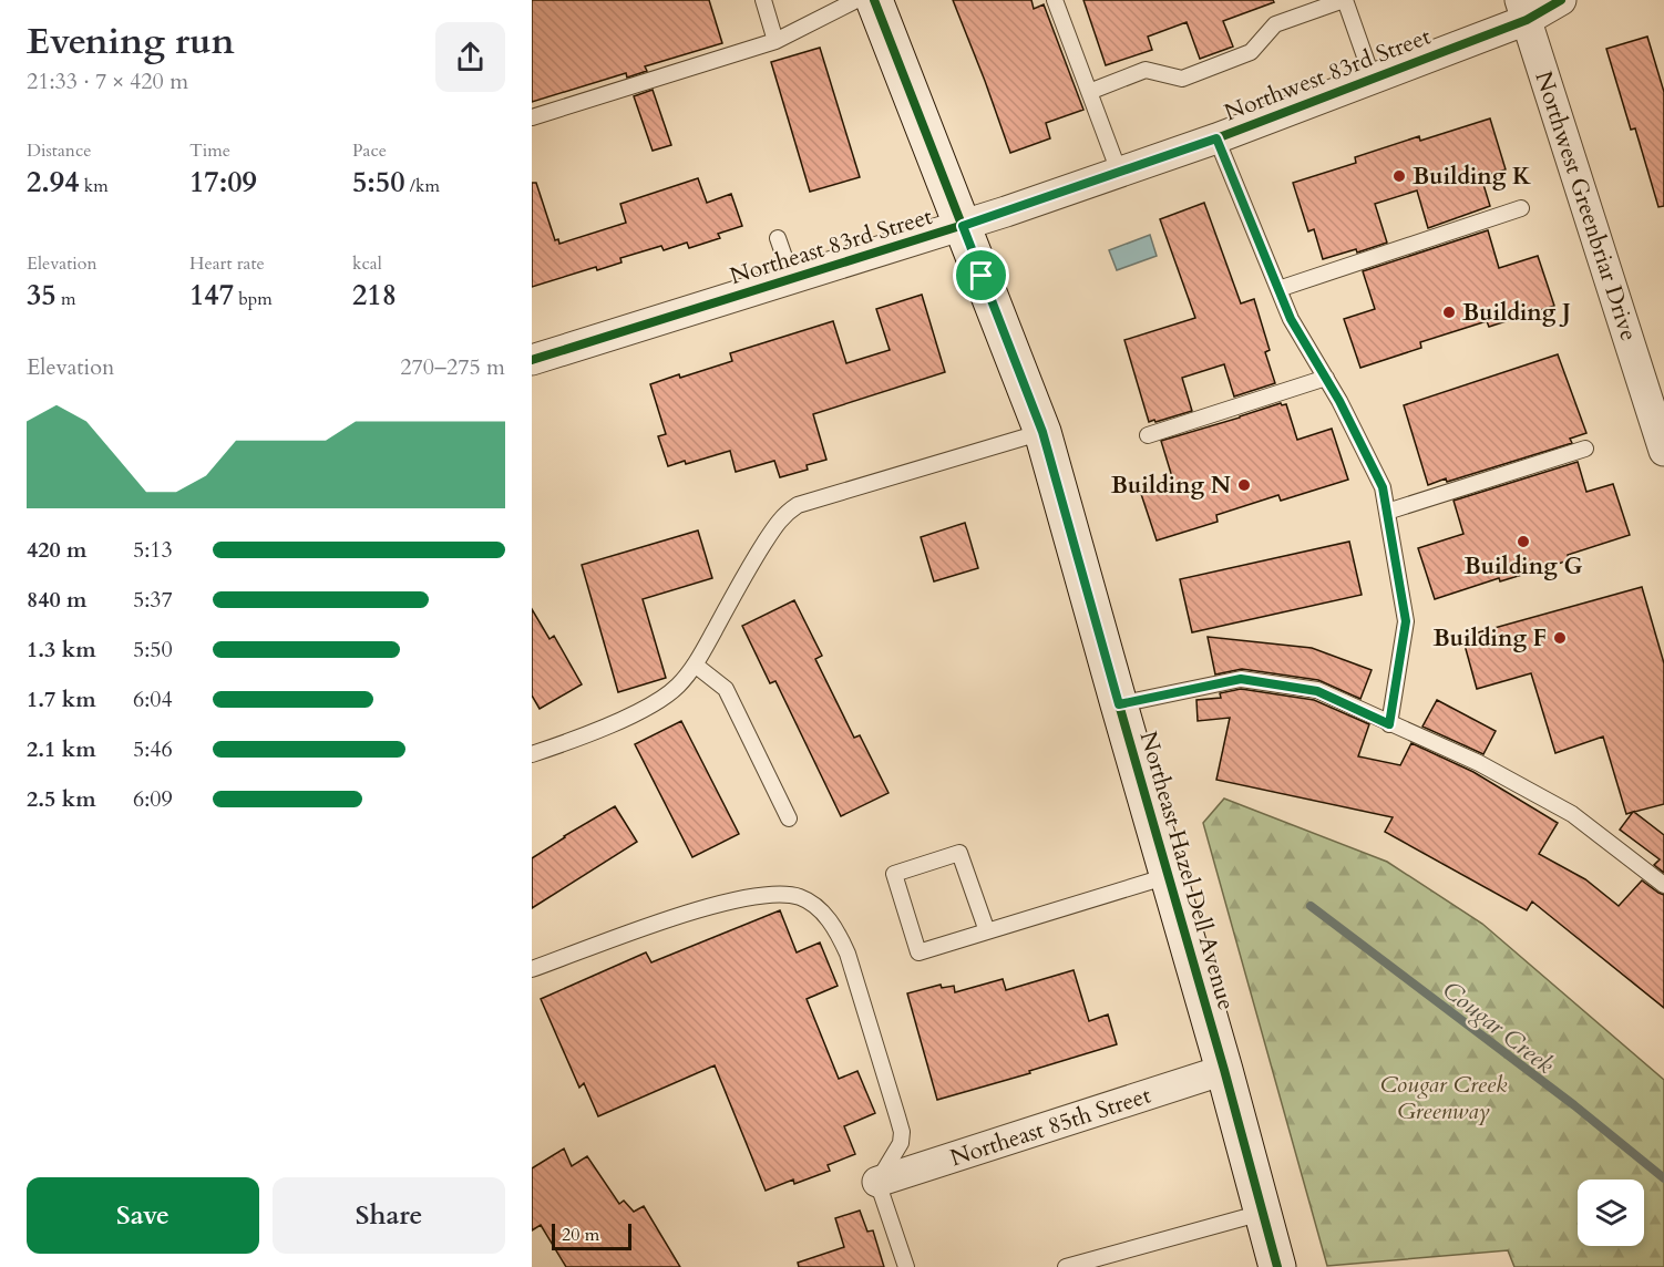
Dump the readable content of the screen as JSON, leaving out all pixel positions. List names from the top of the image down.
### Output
{
  "streets": {
    "main road": ["Northeast Hazel Dell Avenue"],
    "street": [
      "Northwest 83rd Street",
      "Northwest Greenbriar Drive",
      "Northeast 83rd Street",
      "Northeast 85th Street"
    ]
  },
  "crossings": [
    ["Northwest 83rd Street", "Northwest Greenbriar Drive"],
    ["Northwest 83rd Street", "Northeast 83rd Street"],
    ["Northeast 83rd Street", "Northeast Hazel Dell Avenue"],
    ["Northeast Hazel Dell Avenue", "Northeast 85th Street"]
  ],
  "water": ["Cougar Creek"],
  "parks": ["Cougar Creek Greenway"],
  "places": [
    "Building K",
    "Building J",
    "Building N",
    "Building G",
    "Building F"
  ],
  "scale_bar": "20 m",
  "page": {
    "heading": ["Evening run", "21:33 · 7 × 420 m"],
    "stats": [
      ["Distance", "2.94 km"],
      ["Time", "17:09"],
      ["Pace", "5:50 /km"],
      ["Elevation", "35 m"],
      ["Heart rate", "147 bpm"],
      ["kcal", "218"]
    ],
    "chart": ["Elevation", "270–275 m"],
    "list": [
      {
        "name": "420 m",
        "note": "5:13"
      },
      {
        "name": "840 m",
        "note": "5:37"
      },
      {
        "name": "1.3 km",
        "note": "5:50"
      },
      {
        "name": "1.7 km",
        "note": "6:04"
      },
      {
        "name": "2.1 km",
        "note": "5:46"
      },
      {
        "name": "2.5 km",
        "note": "6:09"
      }
    ],
    "buttons": ["Save", "Share"],
    "scale": "20 m"
  }
}
